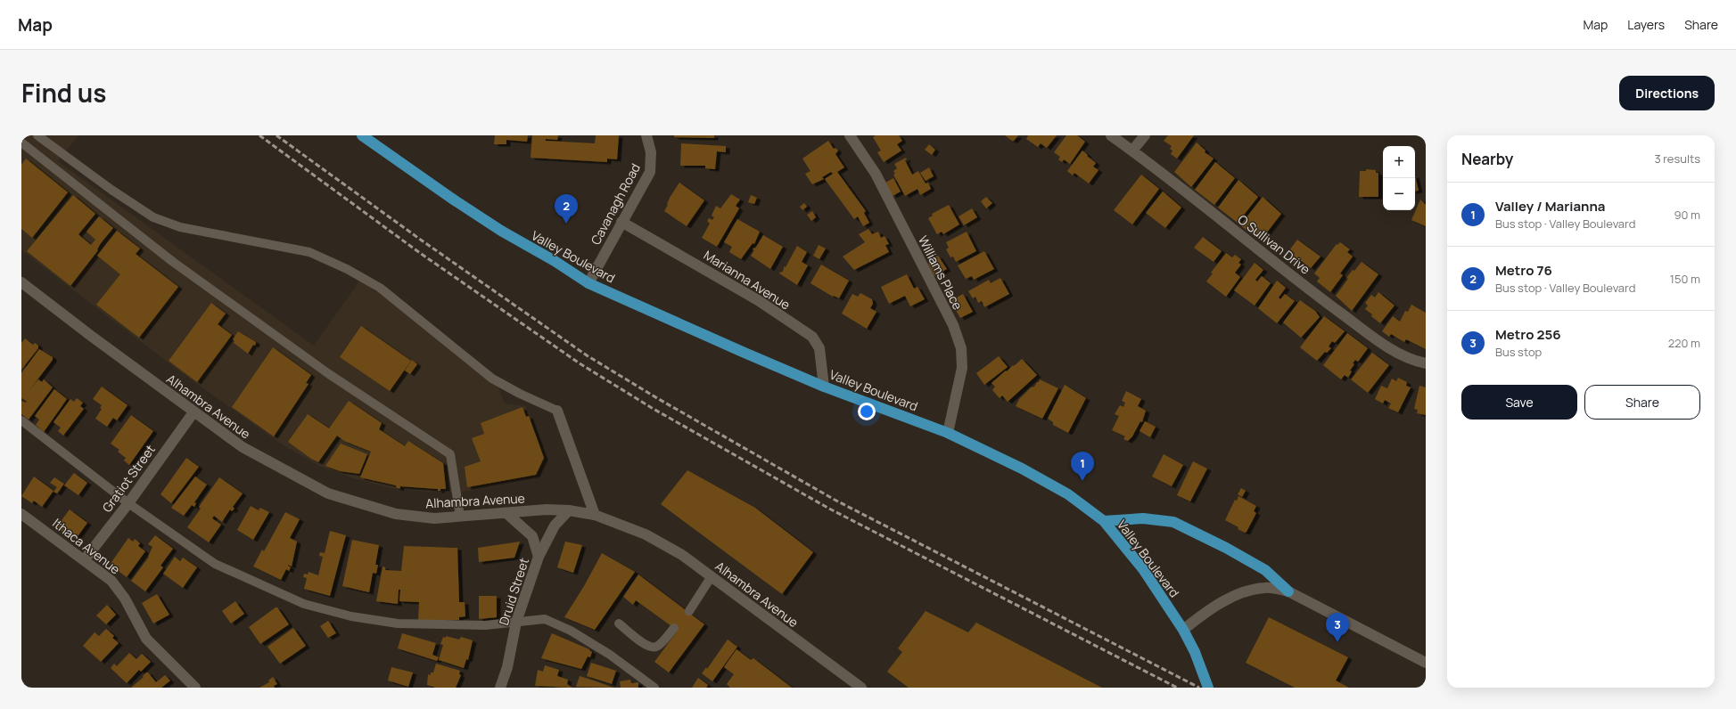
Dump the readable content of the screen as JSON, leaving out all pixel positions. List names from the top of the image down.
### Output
{
  "streets": {
    "main road": ["Valley Boulevard"],
    "street": [
      "Cavanagh Road",
      "O Sullivan Drive",
      "Williams Place",
      "Marianna Avenue",
      "Alhambra Avenue",
      "Gratiot Street",
      "Ithaca Avenue",
      "Druid Street"
    ]
  },
  "crossings": [
    ["Cavanagh Road", "Valley Boulevard"],
    ["Cavanagh Road", "Marianna Avenue"],
    ["Valley Boulevard", "Williams Place"],
    ["Valley Boulevard", "Marianna Avenue"],
    ["Alhambra Avenue", "Gratiot Street"],
    ["Alhambra Avenue", "Druid Street"],
    ["Gratiot Street", "Ithaca Avenue"]
  ],
  "page": {
    "header": "Map",
    "nav": ["Map", "Layers", "Share"],
    "title": "Find us",
    "buttons": [
      "Directions",
      ["Save", "Share"]
    ],
    "heading": ["Nearby", "3 results"],
    "map_buttons": ["+", "−"],
    "list": [
      {
        "mark": "1",
        "name": "Valley / Marianna",
        "note": "Bus stop · Valley Boulevard",
        "value": "90 m"
      },
      {
        "mark": "2",
        "name": "Metro 76",
        "note": "Bus stop · Valley Boulevard",
        "value": "150 m"
      },
      {
        "mark": "3",
        "name": "Metro 256",
        "note": "Bus stop",
        "value": "220 m"
      }
    ],
    "pins": ["2", "1", "3"]
  }
}
